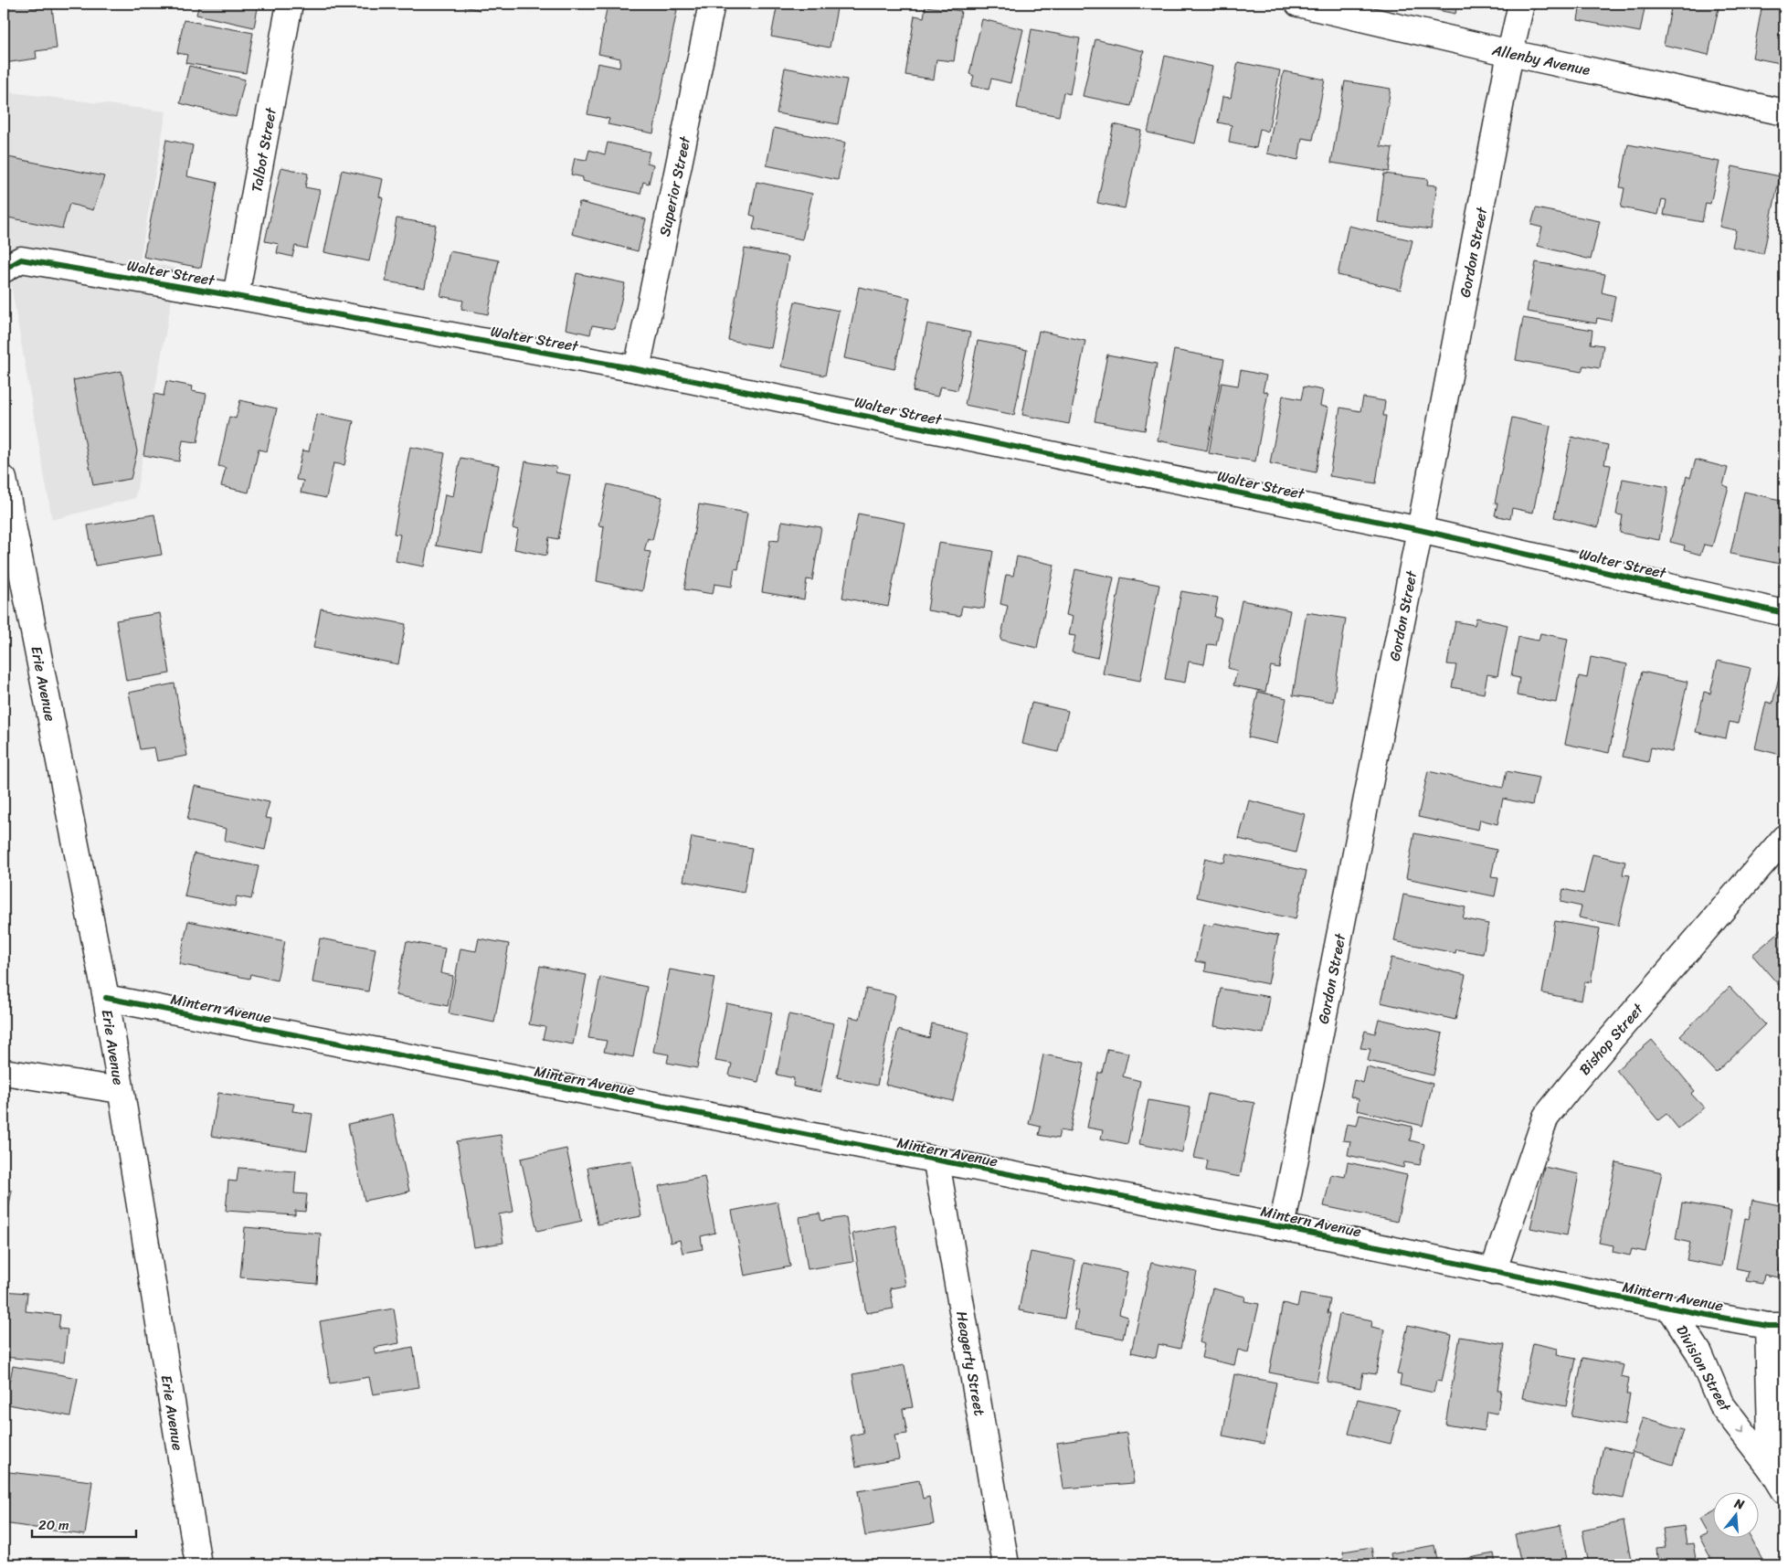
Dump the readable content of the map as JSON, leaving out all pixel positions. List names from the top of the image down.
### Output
{
  "streets": {
    "street": [
      "Allenby Avenue",
      "Talbot Street",
      "Superior Street",
      "Gordon Street",
      "Walter Street",
      "Erie Avenue",
      "Mintern Avenue",
      "Bishop Street",
      "Heagerty Street",
      "Division Street"
    ]
  },
  "crossings": [
    ["Allenby Avenue", "Gordon Street"],
    ["Talbot Street", "Walter Street"],
    ["Superior Street", "Walter Street"],
    ["Gordon Street", "Walter Street"],
    ["Gordon Street", "Mintern Avenue"],
    ["Erie Avenue", "Mintern Avenue"],
    ["Mintern Avenue", "Bishop Street"],
    ["Mintern Avenue", "Heagerty Street"],
    ["Mintern Avenue", "Division Street"]
  ],
  "one_way": ["Division Street"],
  "scale_bar": "20 m",
  "north": "top"
}
